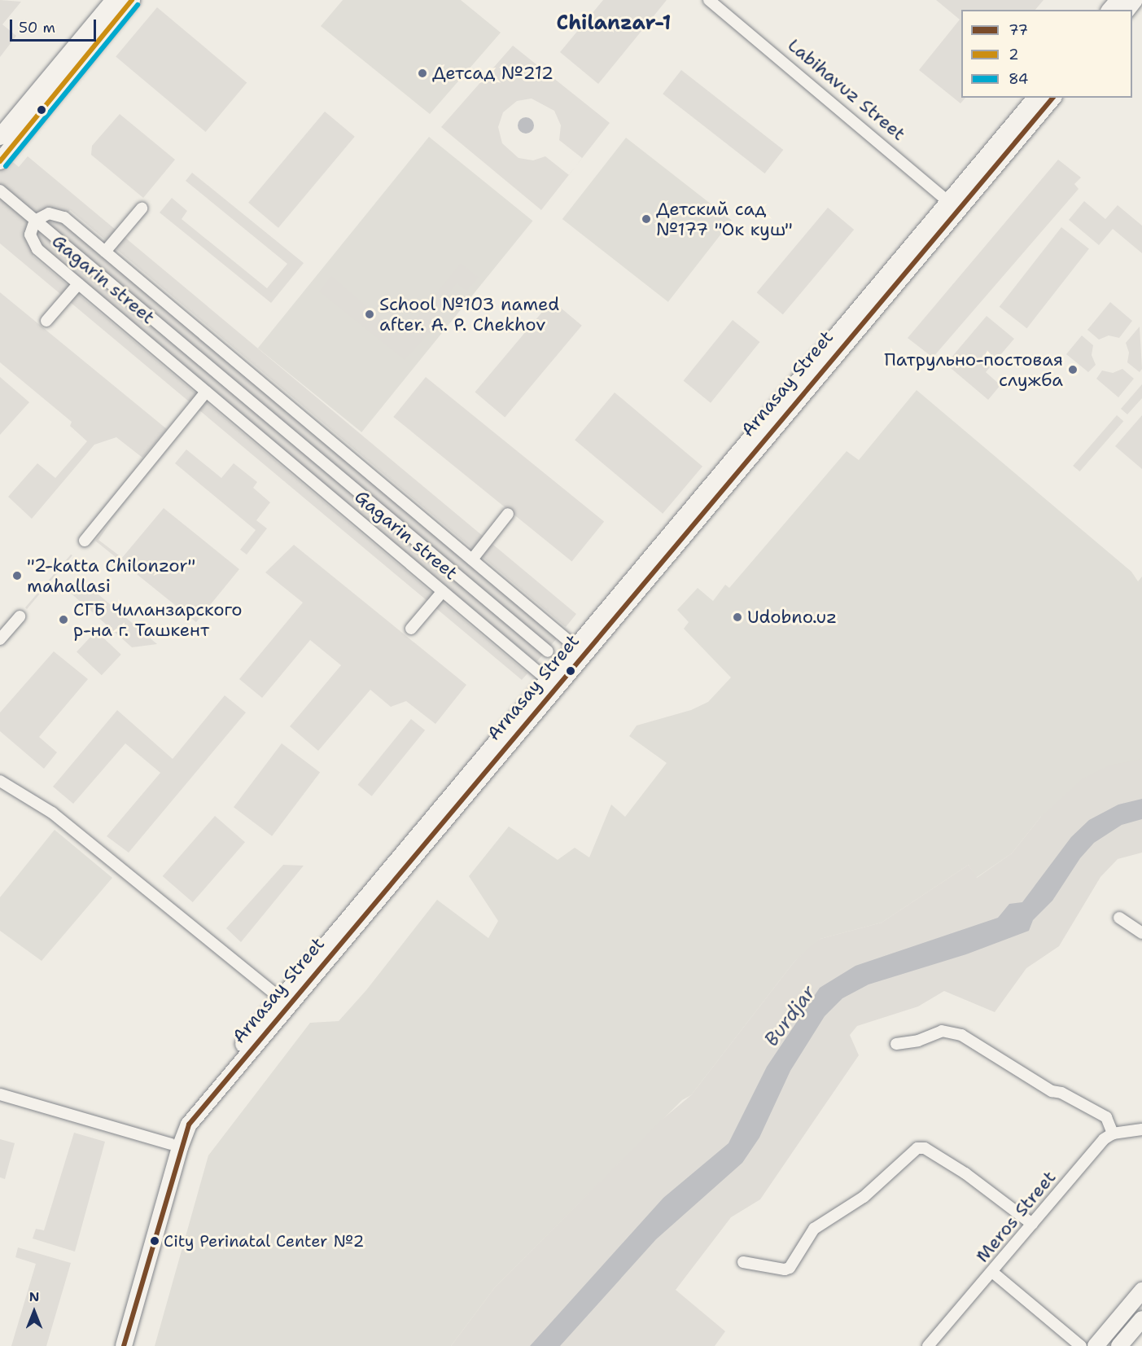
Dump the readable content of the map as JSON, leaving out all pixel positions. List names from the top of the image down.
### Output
{
  "streets": {
    "main road": ["Arnasay Street"],
    "street": ["Labihavuz Street", "Gagarin street", "Meros Street"]
  },
  "crossings": [
    ["Labihavuz Street", "Arnasay Street"],
    ["Gagarin street", "Arnasay Street"]
  ],
  "districts": ["Chilanzar-1"],
  "water": ["Burdjar"],
  "places": [
    "Детсад №212",
    "Детский сад №177 \"Ок куш\"",
    "School №103 named after. A. P. Chekhov",
    "Патрульно-постовая служба",
    "\"2-katta Chilonzor\" mahallasi",
    "Udobno.uz",
    "СГБ Чиланзарского р-на г. Ташкент",
    "City Perinatal Center №2"
  ],
  "lines": ["transit line 2", "transit line 84", "transit line 77"],
  "legend": ["77", "2", "84"],
  "scale_bar": "50 m",
  "north": "top"
}
